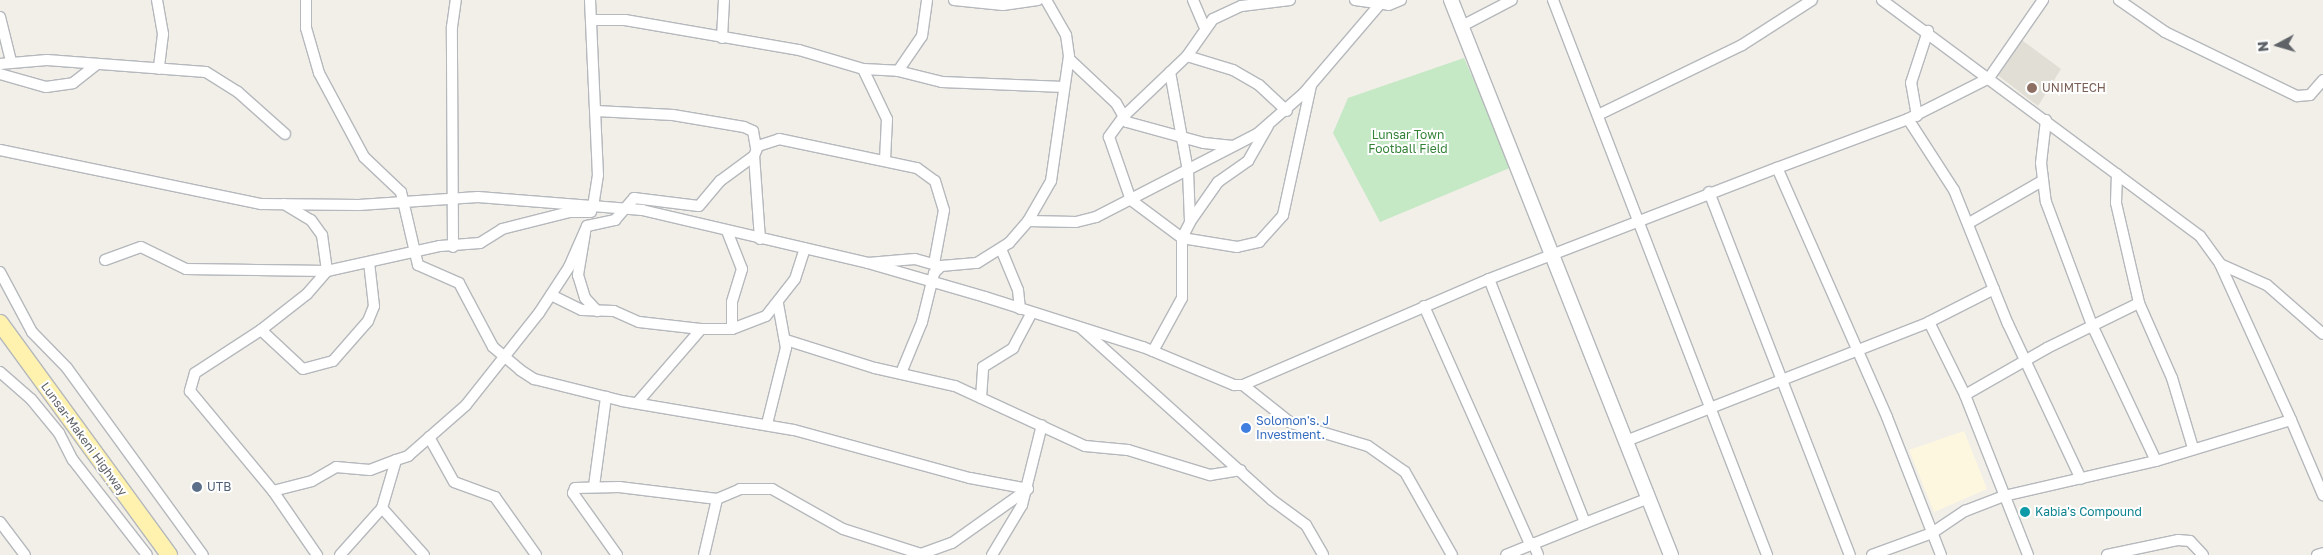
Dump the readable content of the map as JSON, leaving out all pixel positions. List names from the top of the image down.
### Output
{
  "streets": {
    "main road": ["Lunsar-Makeni Highway"]
  },
  "parks": ["Lunsar Town Football Field"],
  "places": [
    "UNIMTECH",
    "Solomon's. J Investment.",
    "UTB",
    "Kabia's Compound"
  ],
  "north": "left"
}
